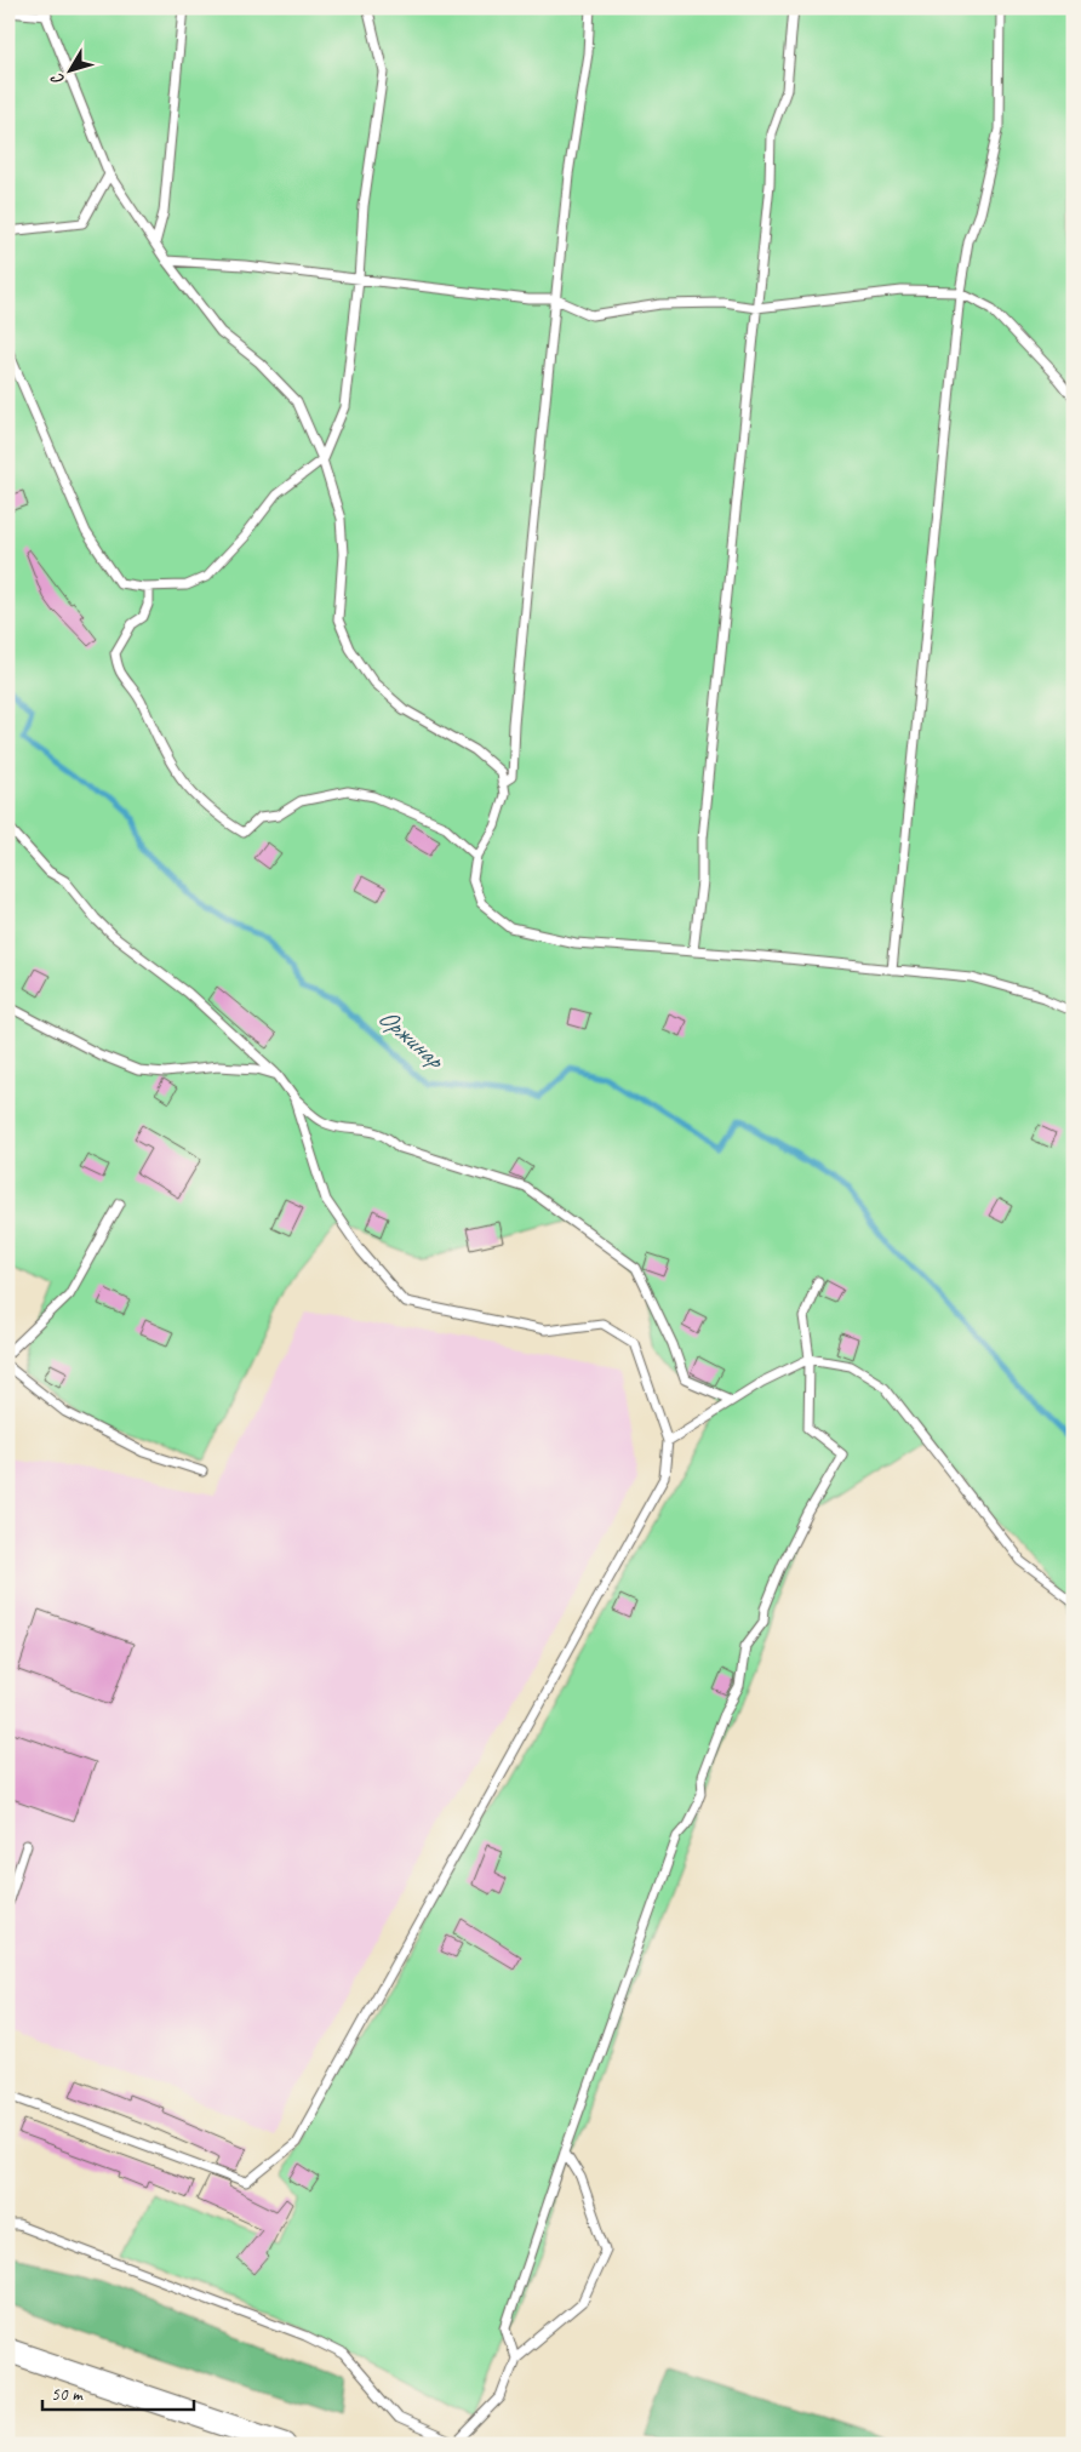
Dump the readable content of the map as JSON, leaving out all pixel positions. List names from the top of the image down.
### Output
{
  "water": ["Оржинар"],
  "scale_bar": "50 m",
  "north": "bottom left"
}
